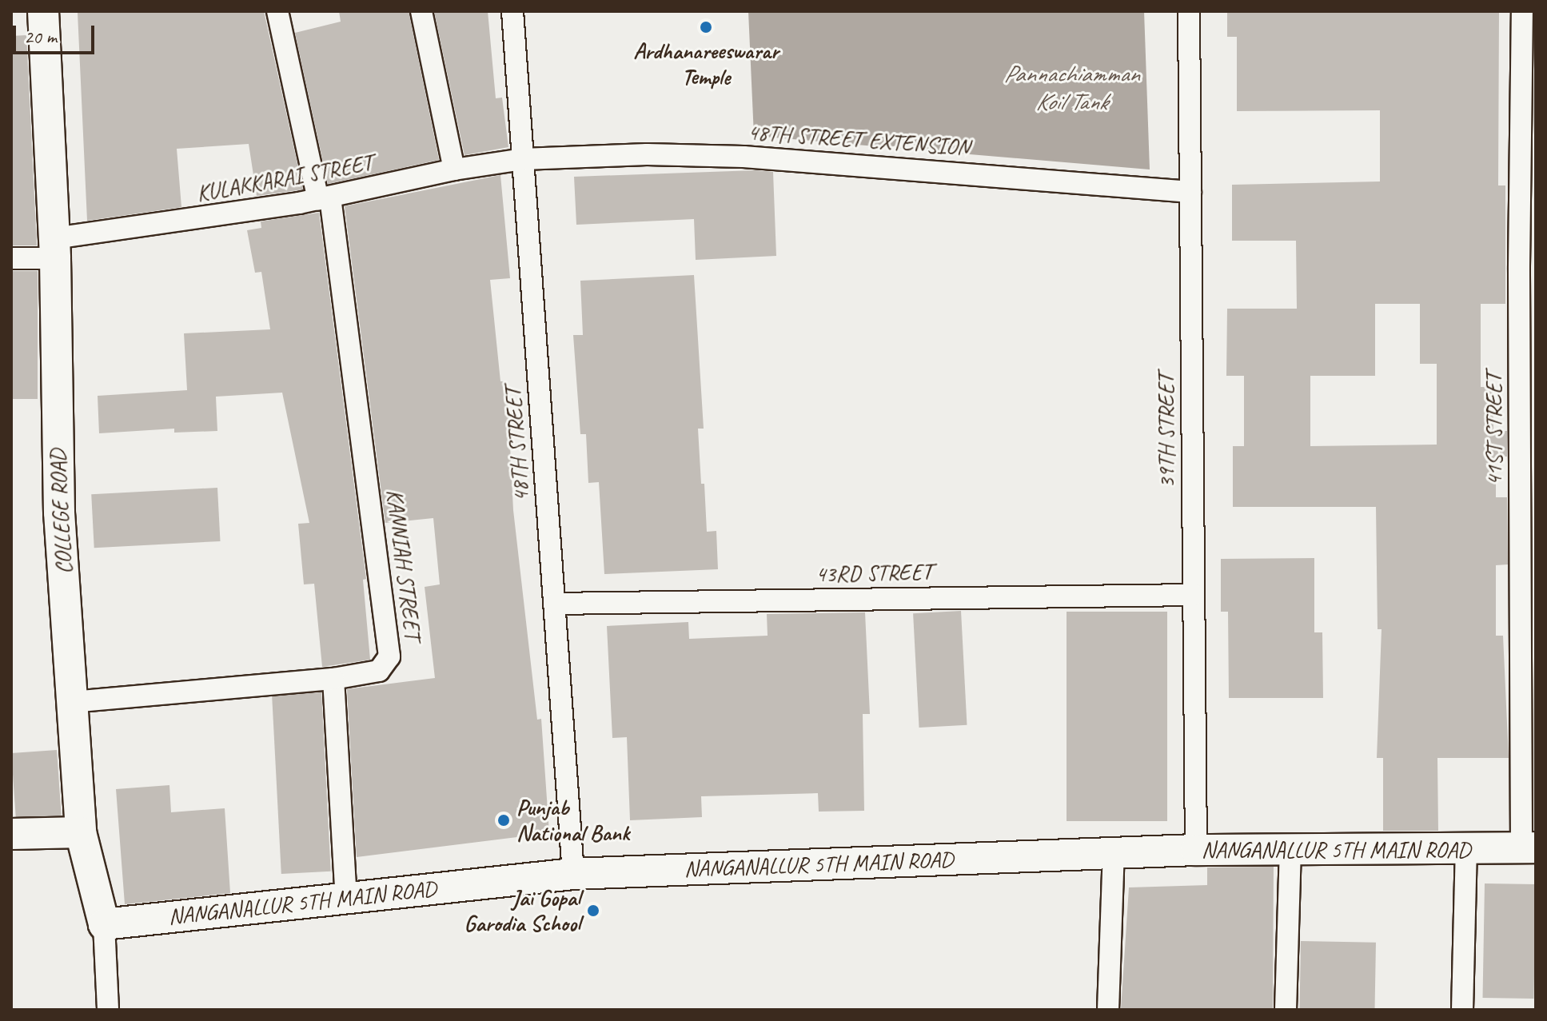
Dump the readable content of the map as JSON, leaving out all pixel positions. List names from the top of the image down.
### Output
{
  "streets": {
    "street": [
      "48TH STREET EXTENSION",
      "KULAKKARAI STREET",
      "41ST STREET",
      "39TH STREET",
      "48TH STREET",
      "COLLEGE ROAD",
      "KANNIAH STREET",
      "43RD STREET",
      "NANGANALLUR 5TH MAIN ROAD"
    ]
  },
  "crossings": [
    ["48TH STREET EXTENSION", "KULAKKARAI STREET"],
    ["48TH STREET EXTENSION", "39TH STREET"],
    ["48TH STREET EXTENSION", "48TH STREET"],
    ["KULAKKARAI STREET", "48TH STREET"],
    ["KULAKKARAI STREET", "COLLEGE ROAD"],
    ["KULAKKARAI STREET", "KANNIAH STREET"],
    ["41ST STREET", "NANGANALLUR 5TH MAIN ROAD"],
    ["39TH STREET", "43RD STREET"],
    ["39TH STREET", "NANGANALLUR 5TH MAIN ROAD"],
    ["48TH STREET", "43RD STREET"],
    ["48TH STREET", "NANGANALLUR 5TH MAIN ROAD"],
    ["COLLEGE ROAD", "KANNIAH STREET"],
    ["COLLEGE ROAD", "NANGANALLUR 5TH MAIN ROAD"]
  ],
  "water": ["Pannachiamman Koil Tank"],
  "places": ["Ardhanareeswarar Temple", "Punjab National Bank", "Jai Gopal Garodia School"],
  "scale_bar": "20 m"
}
